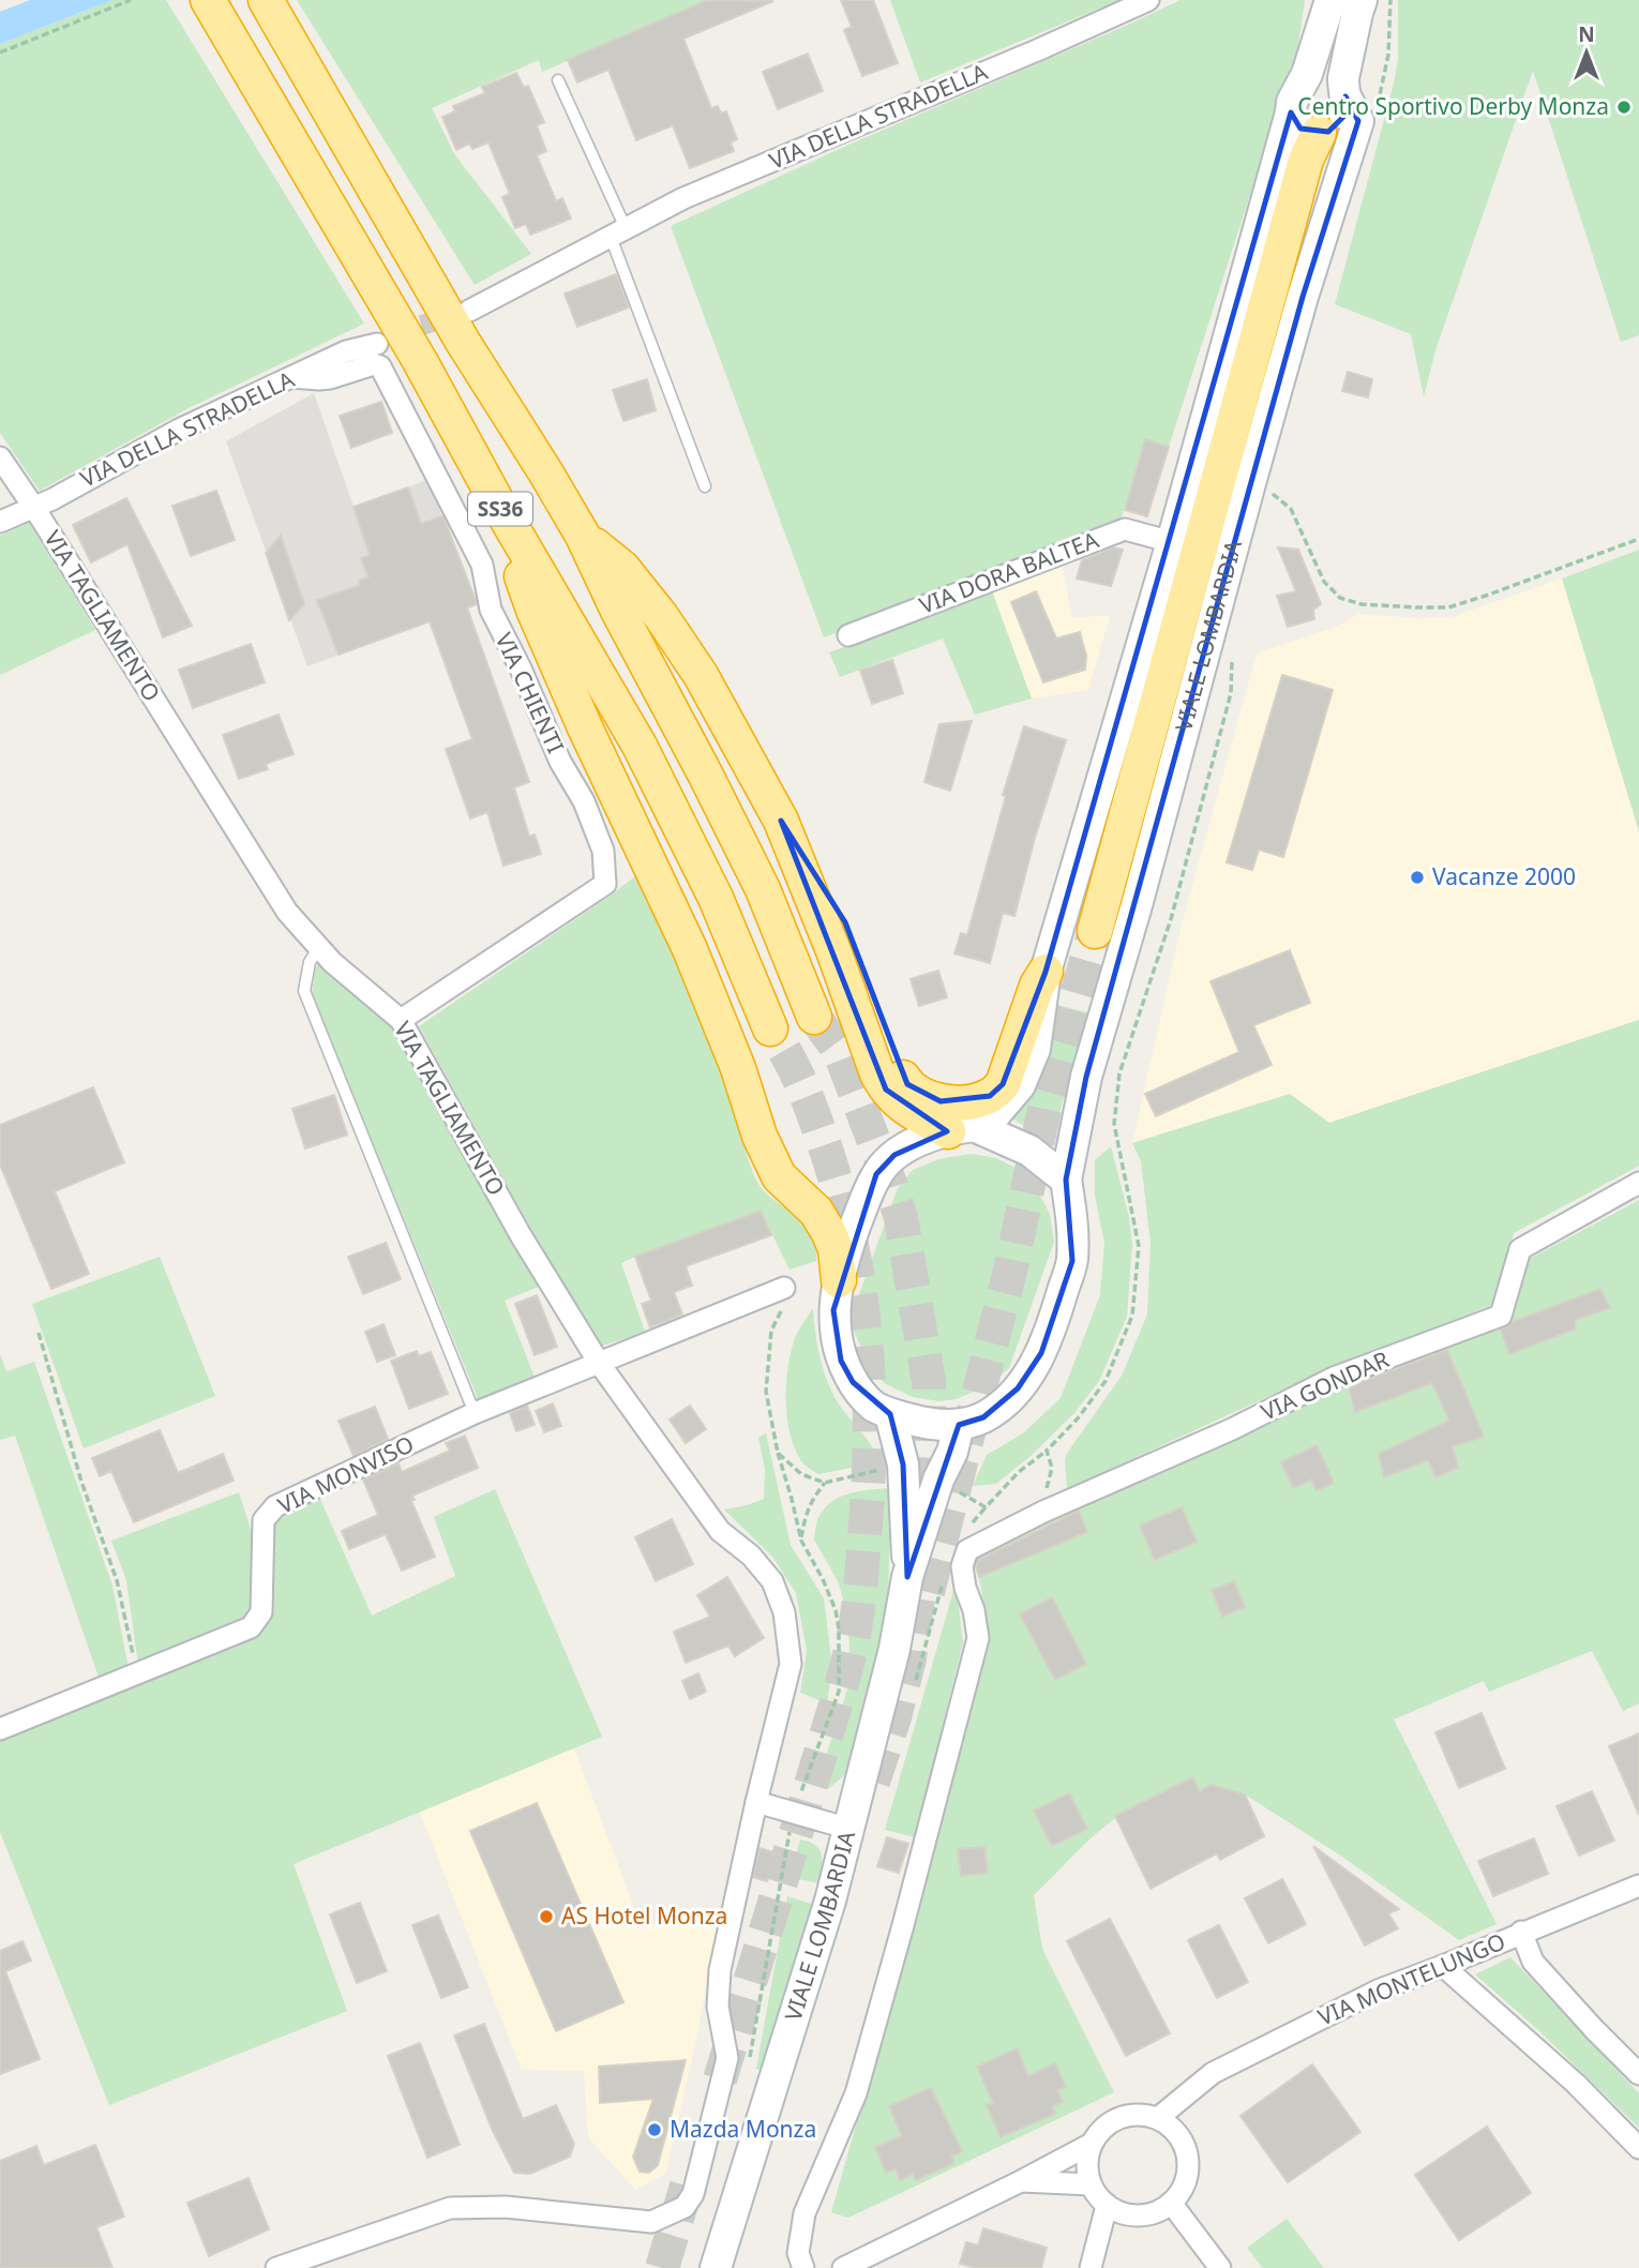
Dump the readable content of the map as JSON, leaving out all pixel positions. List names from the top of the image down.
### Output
{
  "streets": {
    "highway": ["SS36"],
    "main road": ["VIALE LOMBARDIA"],
    "street": [
      "VIA DELLA STRADELLA",
      "VIA DORA BALTEA",
      "VIA TAGLIAMENTO",
      "VIA CHIENTI",
      "VIA GONDAR",
      "VIA MONVISO",
      "VIA MONTELUNGO"
    ]
  },
  "crossings": [
    ["VIA DELLA STRADELLA", "VIA TAGLIAMENTO"],
    ["VIA DELLA STRADELLA", "VIA CHIENTI"],
    ["VIA TAGLIAMENTO", "VIA CHIENTI"],
    ["VIA TAGLIAMENTO", "VIA MONVISO"]
  ],
  "places": [
    "Centro Sportivo Derby Monza",
    "Vacanze 2000",
    "AS Hotel Monza",
    "Mazda Monza"
  ],
  "north": "top"
}
